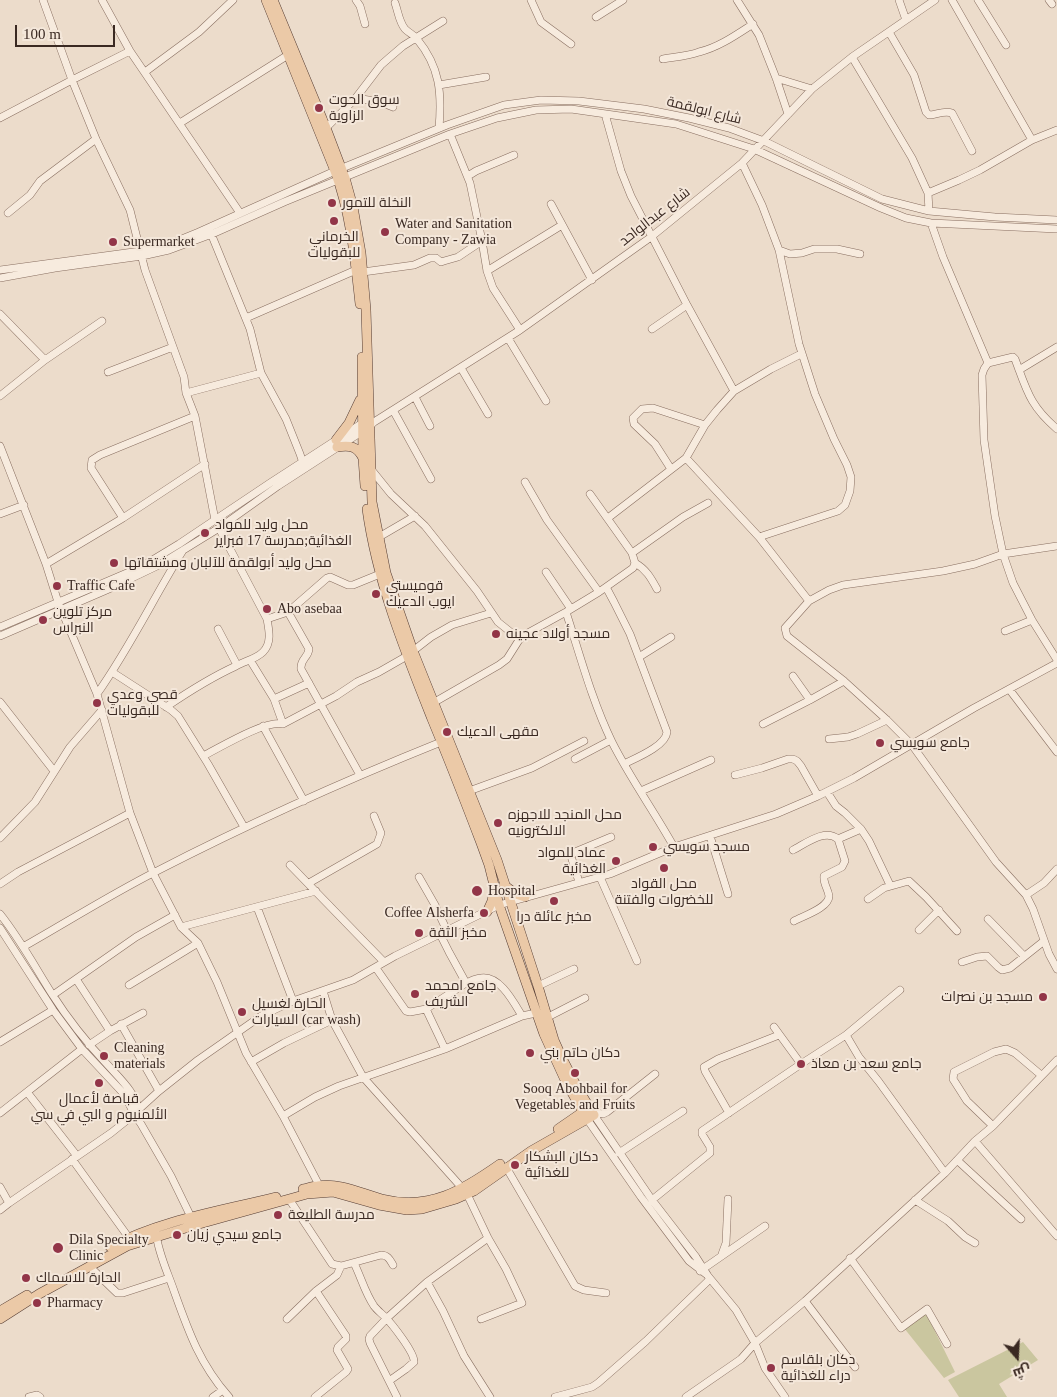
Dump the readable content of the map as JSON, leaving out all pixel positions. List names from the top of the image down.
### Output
{
  "streets": {
    "street": ["شارع ابولقمة", "شارع عبدالواحد"]
  },
  "crossings": [
    ["شارع ابولقمة", "شارع عبدالواحد"]
  ],
  "places": [
    "سوق الحوت الزاوية",
    "النخلة للتمور",
    "الخرماني للبقوليات",
    "Water and Sanitation Company - Zawia",
    "Supermarket",
    "محل وليد للمواد الغذائية;مدرسة 17 فبراير",
    "محل وليد أبولقمة للآلبان ومشتقاتها",
    "Traffic Cafe",
    "قوميستي ايوب الدعيك",
    "Abo asebaa",
    "مركز تلوين النبراس",
    "مسجد أولاد عجينه",
    "قصي وعدي للبقوليات",
    "مقهى الدعيك",
    "جامع سويسي",
    "محل المنجد للاجهزه الالكترونيه",
    "مسجد سويسي",
    "عماد للمواد الغذائية",
    "محل القواد للخضروات والفتنة",
    "Hospital",
    "مخبز عائلة درا",
    "Coffee Alsherfa",
    "مخبز الثقة",
    "جامع امحمد الشريف",
    "مسجد بن نصرات",
    "الحارة لغسيل السيارات (car wash)",
    "دكان حاتم بني",
    "Cleaning materials",
    "جامع سعد بن معاذ",
    "Sooq Abohbail for Vegetables and Fruits",
    "قباصة لأعمال الألمنيوم و البي في سي",
    "دكان البشكار للغذائية",
    "مدرسة الطليعة",
    "جامع سيدي زيان",
    "Dila Specialty Clinic",
    "الحارة للاسماك",
    "Pharmacy",
    "دكان بلقاسم دراء للغذائية"
  ],
  "scale_bar": "100 m",
  "north": "bottom"
}
